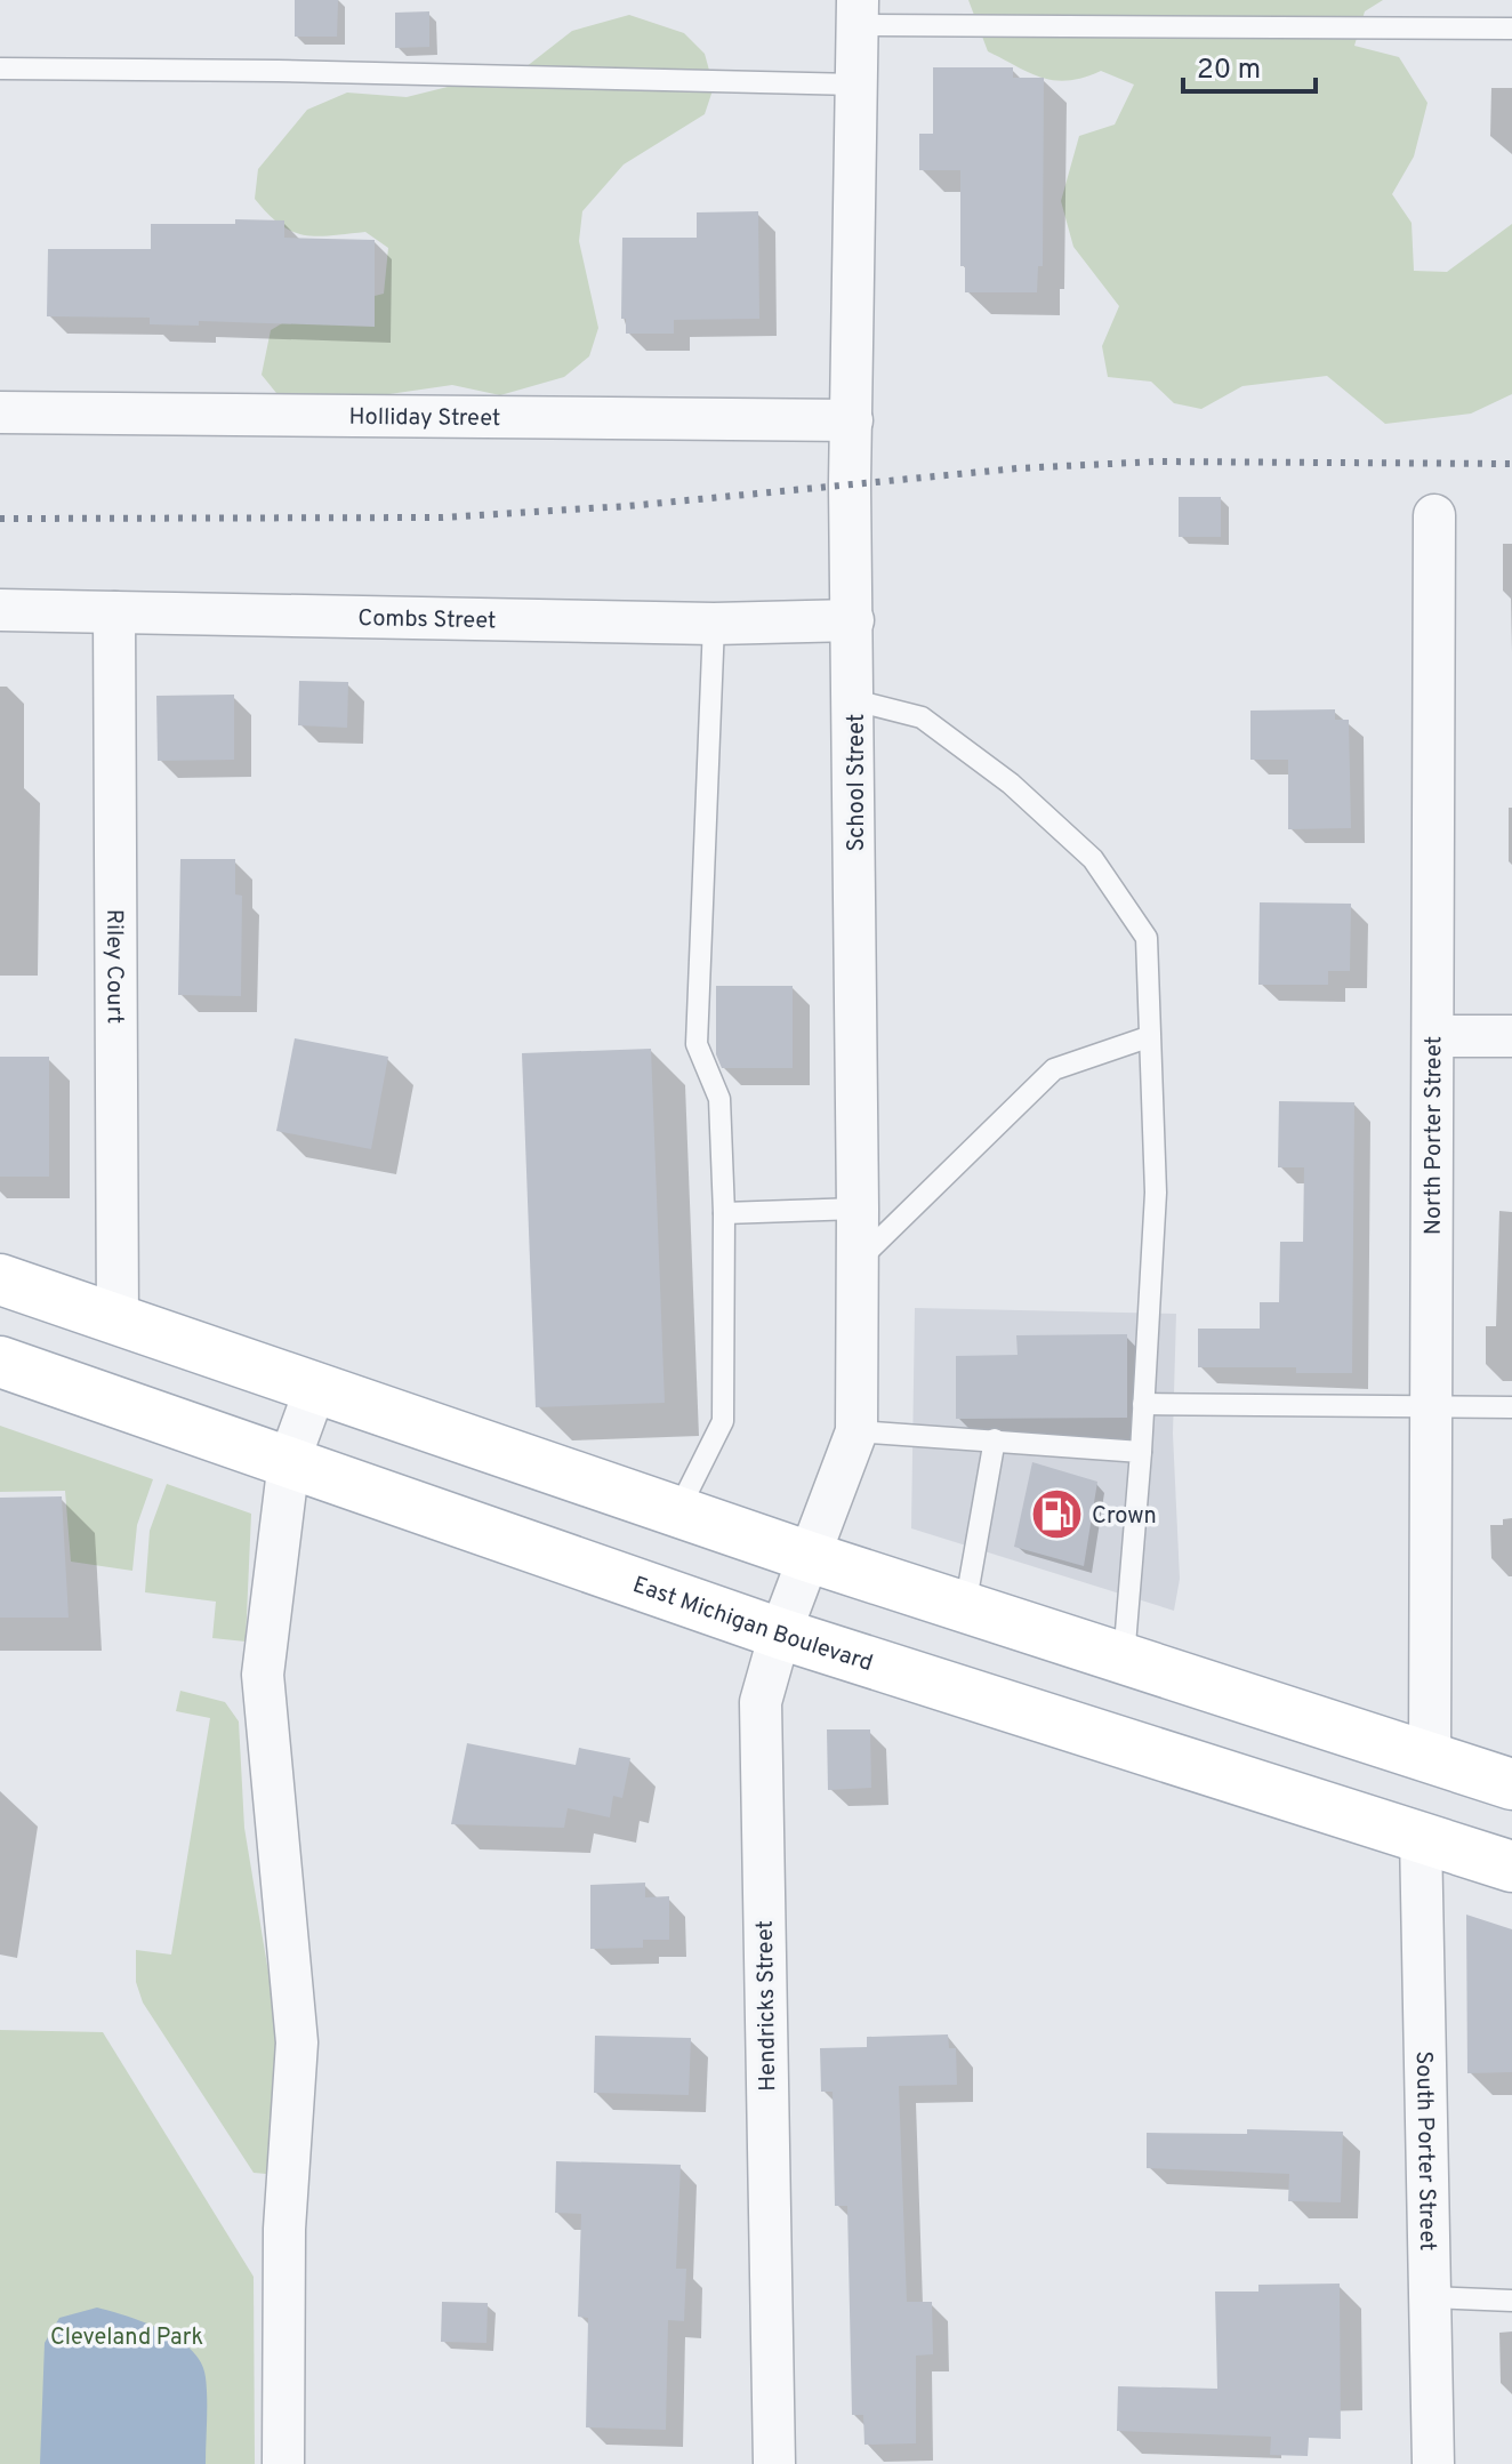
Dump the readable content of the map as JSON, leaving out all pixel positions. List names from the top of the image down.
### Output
{
  "streets": {
    "main road": ["East Michigan Boulevard"],
    "street": [
      "Holliday Street",
      "Combs Street",
      "School Street",
      "Riley Court",
      "North Porter Street",
      "Hendricks Street",
      "South Porter Street"
    ]
  },
  "crossings": [
    ["Holliday Street", "School Street"],
    ["Combs Street", "School Street"],
    ["Combs Street", "Riley Court"],
    ["School Street", "Hendricks Street"],
    ["East Michigan Boulevard", "Hendricks Street"],
    ["East Michigan Boulevard", "South Porter Street"]
  ],
  "parks": ["Cleveland Park"],
  "places": {
    "fuel station": ["Crown"]
  },
  "scale_bar": "20 m"
}
